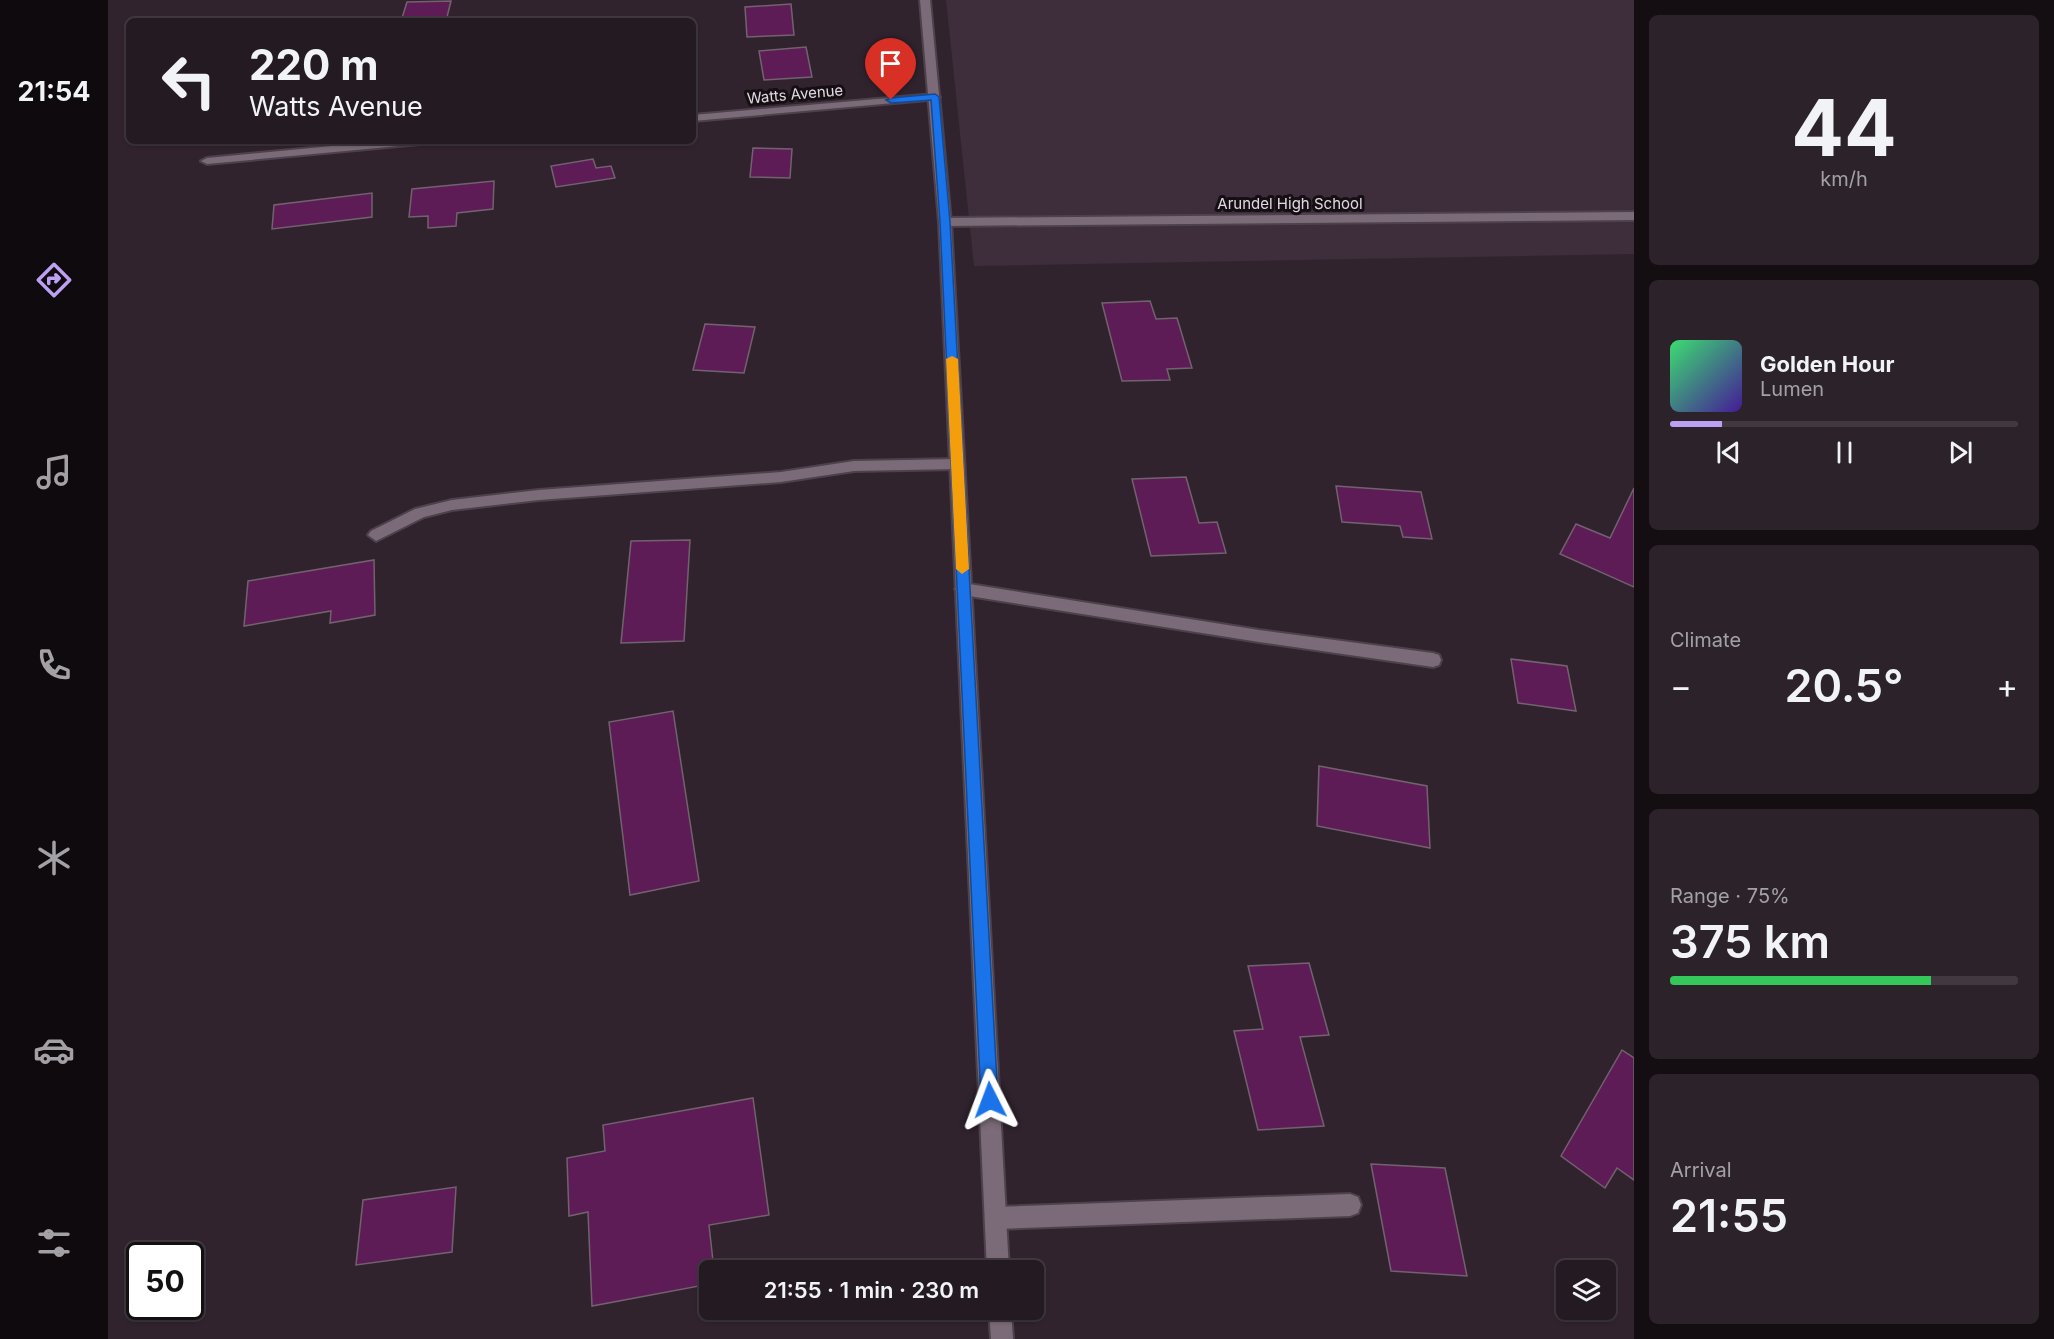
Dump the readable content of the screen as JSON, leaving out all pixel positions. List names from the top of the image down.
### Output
{
  "streets": {
    "main road": ["Watts Avenue", "Arundel High School"]
  },
  "page": {
    "tabs": "21:54",
    "tile": [
      ["44", "km/h"],
      "Climate",
      ["Range · 75%", "375 km"],
      ["Arrival", "21:55"]
    ],
    "turn": ["220 m", "Watts Avenue"],
    "song": ["Golden Hour", "Lumen"],
    "heat": ["−", "20.5°", "+"],
    "limit": "50",
    "trip": "21:55 · 1 min · 230 m"
  }
}
